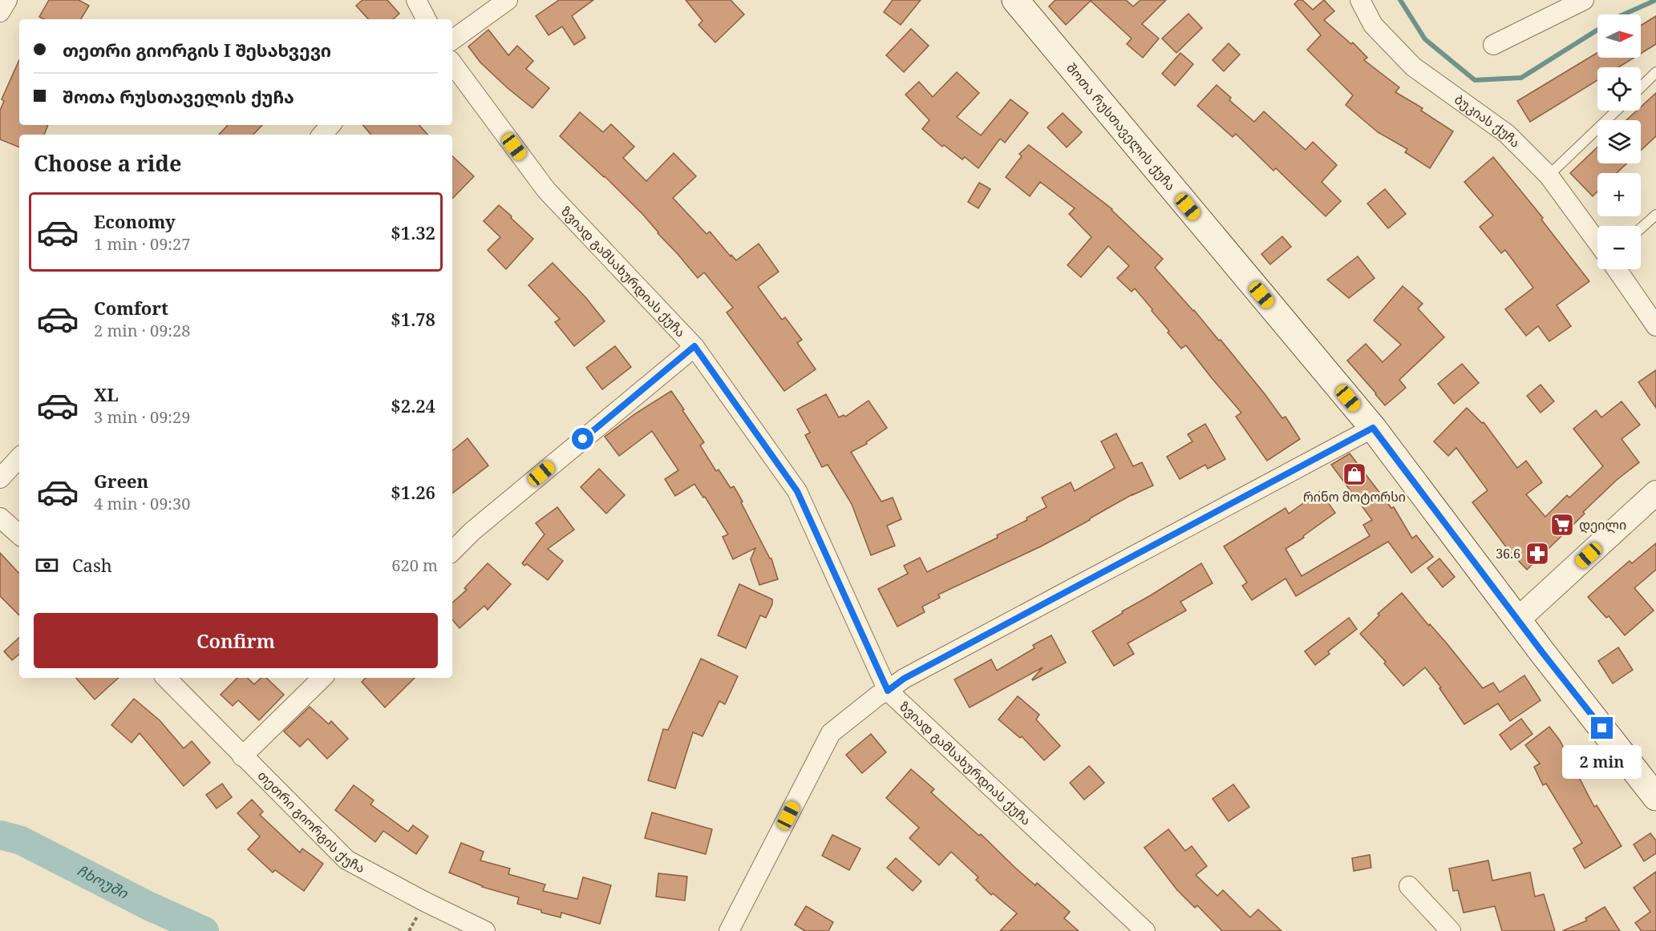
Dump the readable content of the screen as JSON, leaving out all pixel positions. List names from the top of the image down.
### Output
{
  "streets": {
    "main road": ["შოთა რუსთაველის ქუჩა"],
    "street": ["ბუკიას ქუჩა", "ზვიად გამსახურდიას ქუჩა", "თეთრი გიორგის ქუჩა"]
  },
  "water": ["ჩხოუში"],
  "places": {
    "shop": ["რინო მოტორსი"],
    "supermarket": ["დეილი"],
    "pharmacy": ["36.6"]
  },
  "north": "right",
  "page": {
    "map_buttons": ["+", "−"],
    "banner": ["თეთრი გიორგის I შესახვევი", "შოთა რუსთაველის ქუჩა"],
    "heading": "Choose a ride",
    "list": [
      {
        "name": "Economy",
        "note": "1 min · 09:27",
        "value": "$1.32"
      },
      {
        "name": "Comfort",
        "note": "2 min · 09:28",
        "value": "$1.78"
      },
      {
        "name": "XL",
        "note": "3 min · 09:29",
        "value": "$2.24"
      },
      {
        "name": "Green",
        "note": "4 min · 09:30",
        "value": "$1.26"
      }
    ],
    "pay": ["Cash", "620 m"],
    "buttons": "Confirm",
    "bubble": "2 min"
  }
}
